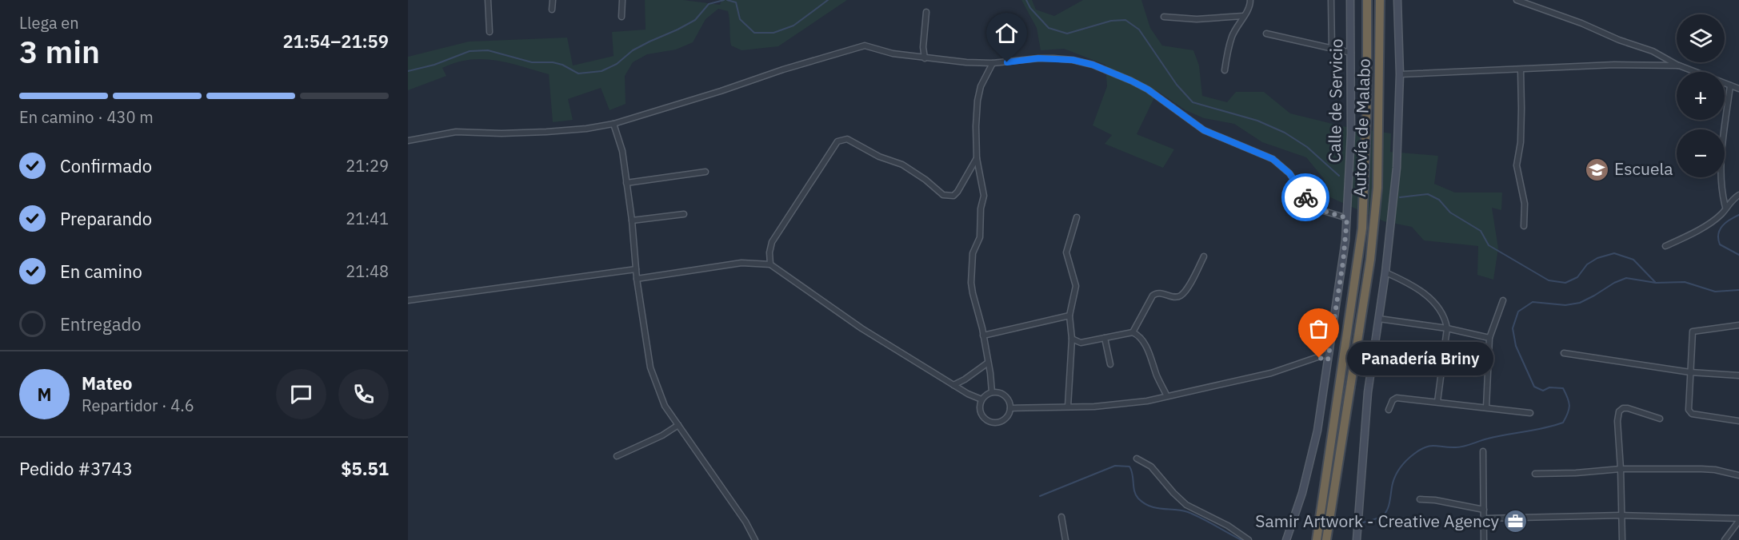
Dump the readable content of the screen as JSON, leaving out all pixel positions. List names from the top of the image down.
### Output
{
  "streets": {
    "highway": ["Autovía de Malabo"],
    "street": ["Calle de Servicio"]
  },
  "places": {
    "school or university": ["Escuela"],
    "other": ["Panadería Briny"],
    "office": ["Samir Artwork - Creative Agency"]
  },
  "page": {
    "heading": ["3 min", "Llega en", "21:54–21:59"],
    "panel": [
      "Mateo",
      "Repartidor · 4.6",
      "Pedido #3743",
      "$5.51"
    ],
    "map_buttons": ["+", "−"],
    "bar": "En camino · 430 m",
    "list": [
      ["Confirmado", "21:29"],
      ["Preparando", "21:41"],
      ["En camino", "21:48"],
      "Entregado"
    ],
    "bubble": "Panadería Briny",
    "round": "M"
  }
}
